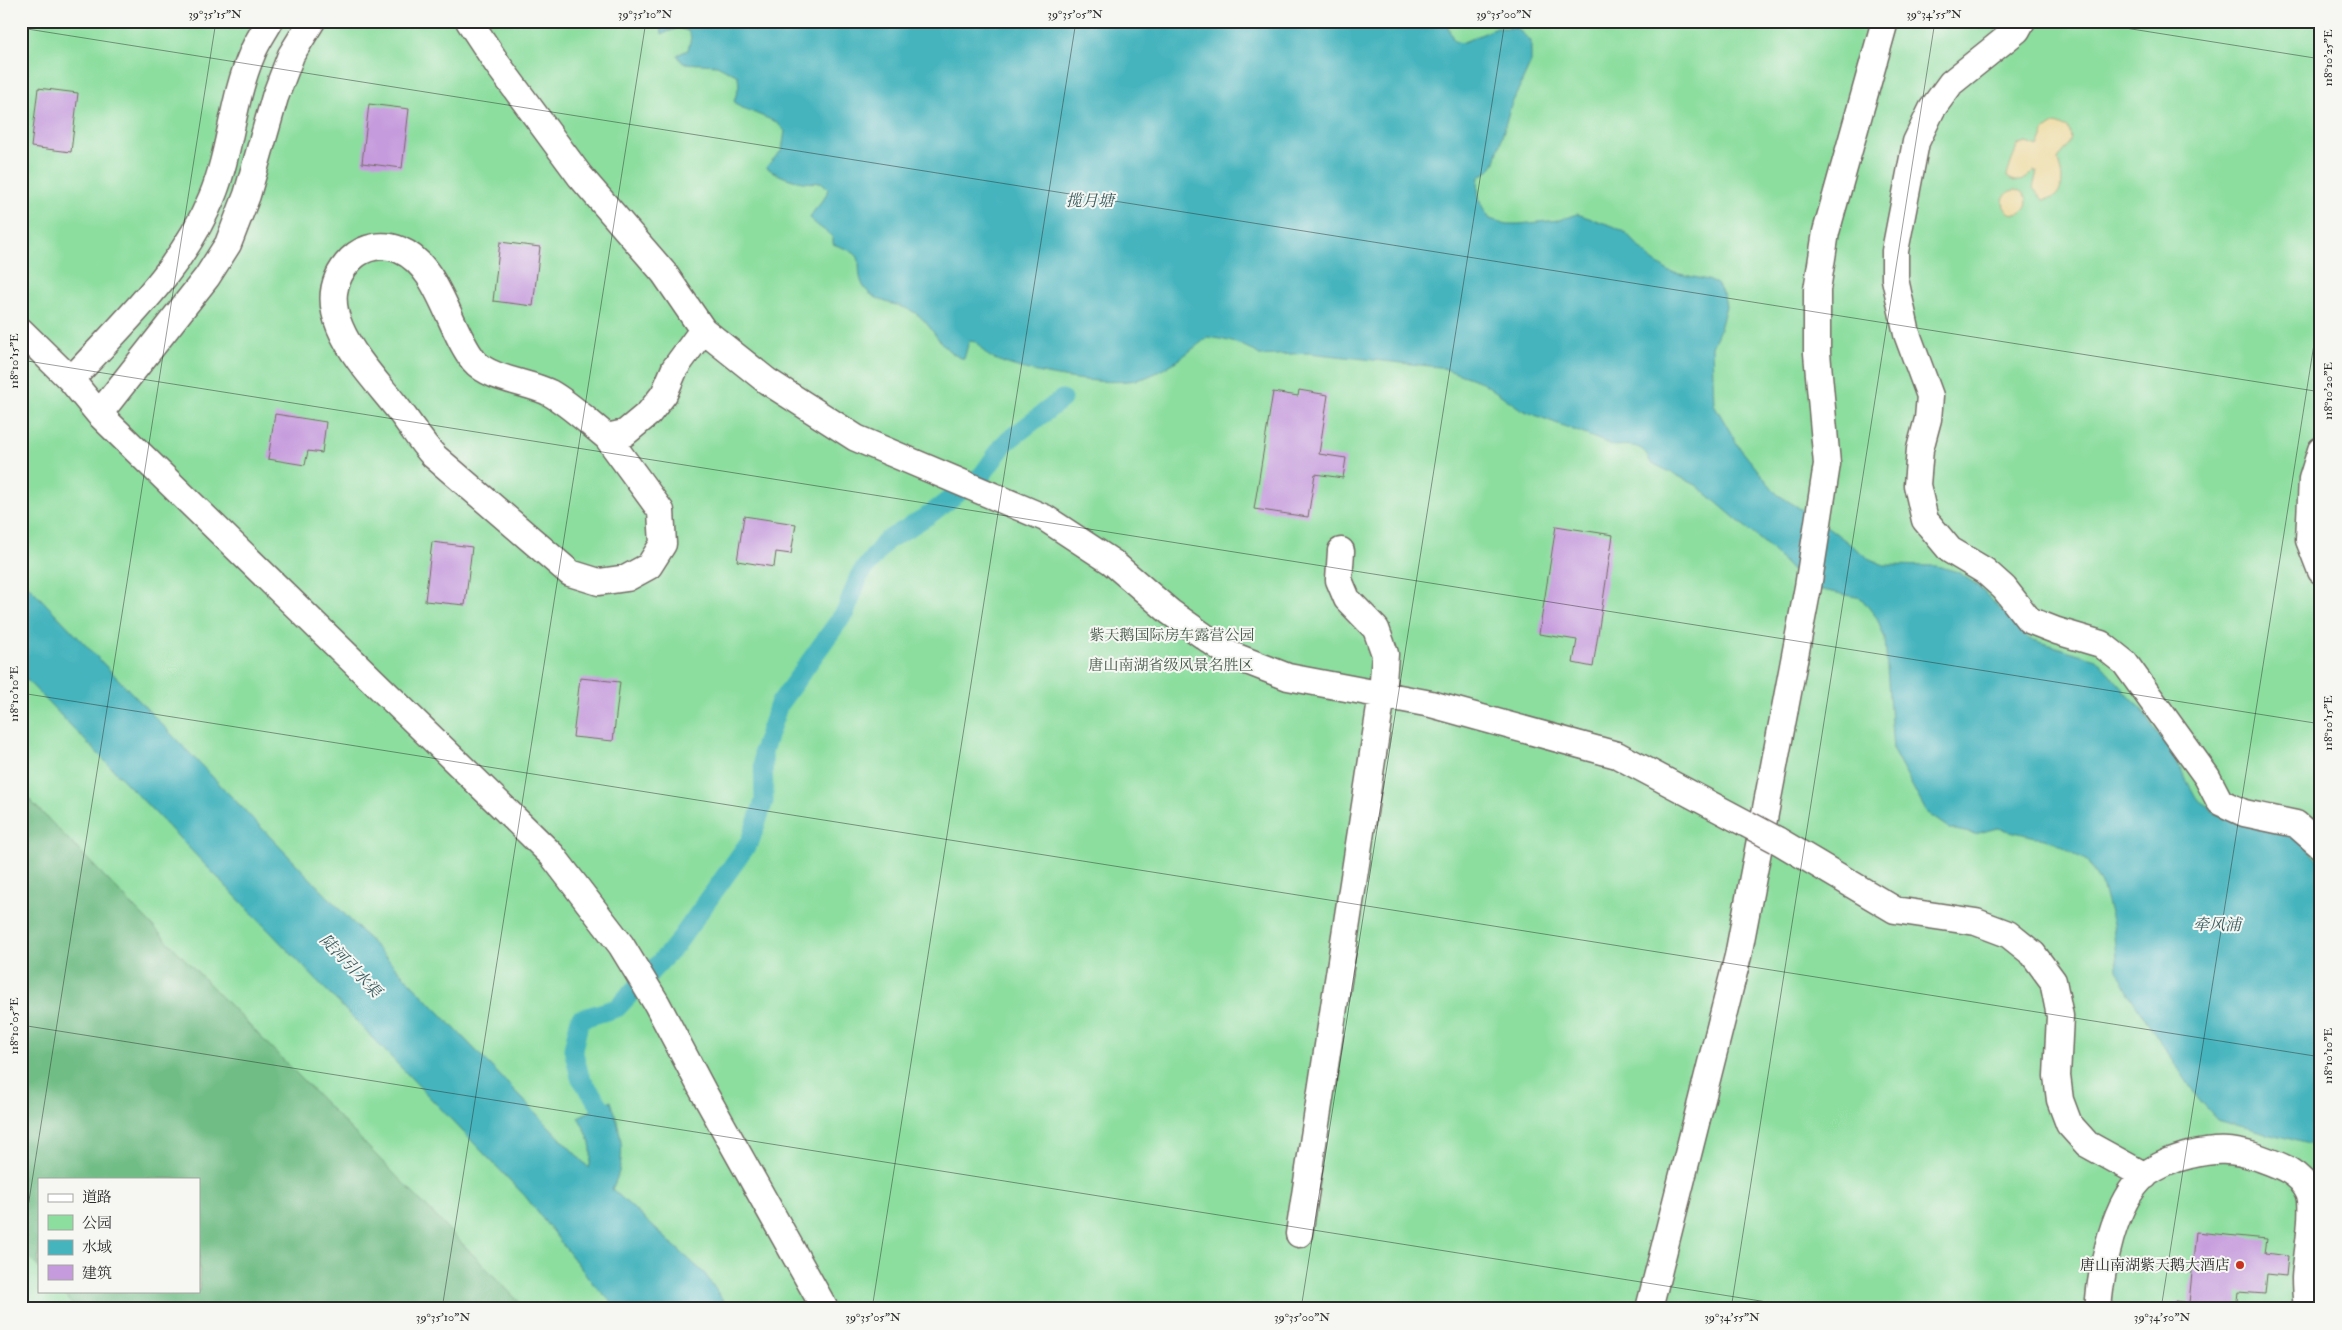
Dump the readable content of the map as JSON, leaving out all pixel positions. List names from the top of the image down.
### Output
{
  "water": ["揽月塘", "牵风浦", "陡河引水渠"],
  "parks": ["紫天鹅国际房车露营公园", "唐山南湖省级风景名胜区"],
  "places": ["唐山南湖紫天鹅大酒店"],
  "legend": [
    "道路",
    "公园",
    "水域",
    "建筑"
  ],
  "coordinates": [
    "39°35'15\"N",
    "39°35'10\"N",
    "39°35'05\"N",
    "39°35'00\"N",
    "39°34'55\"N",
    "118°10'25\"E",
    "118°10'15\"E",
    "118°10'20\"E",
    "118°10'10\"E",
    "118°10'05\"E",
    "39°34'50\"N"
  ]
}
